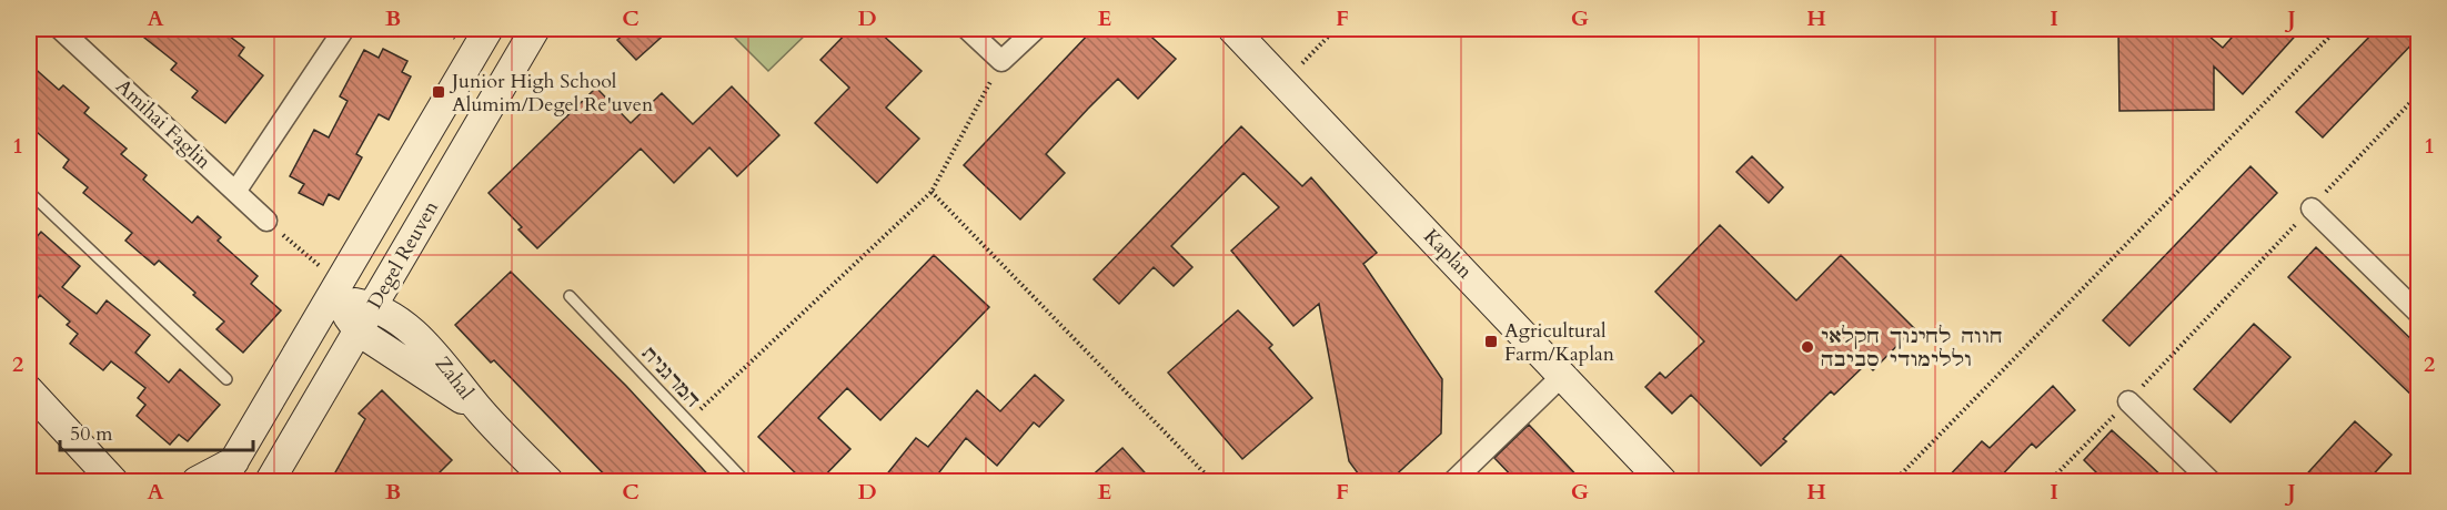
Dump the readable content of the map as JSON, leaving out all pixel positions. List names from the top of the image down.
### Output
{
  "streets": {
    "street": [
      "Amihai Faglin",
      "Kaplan",
      "Degel Reuven",
      "Zahal"
    ],
    "lane": ["המרגנית"]
  },
  "crossings": [
    ["Degel Reuven", "Zahal"]
  ],
  "places": {
    "transit": ["Junior High School Alumim/Degel Re'uven", "Agricultural Farm/Kaplan"],
    "other": ["חווה לחינוך חקלאי וללימודי סביבה"]
  },
  "scale_bar": "50 m",
  "grid": {
    "columns": [
      "A",
      "B",
      "C",
      "D",
      "E",
      "F",
      "G",
      "H",
      "I",
      "J"
    ],
    "rows": ["1", "2"]
  }
}
